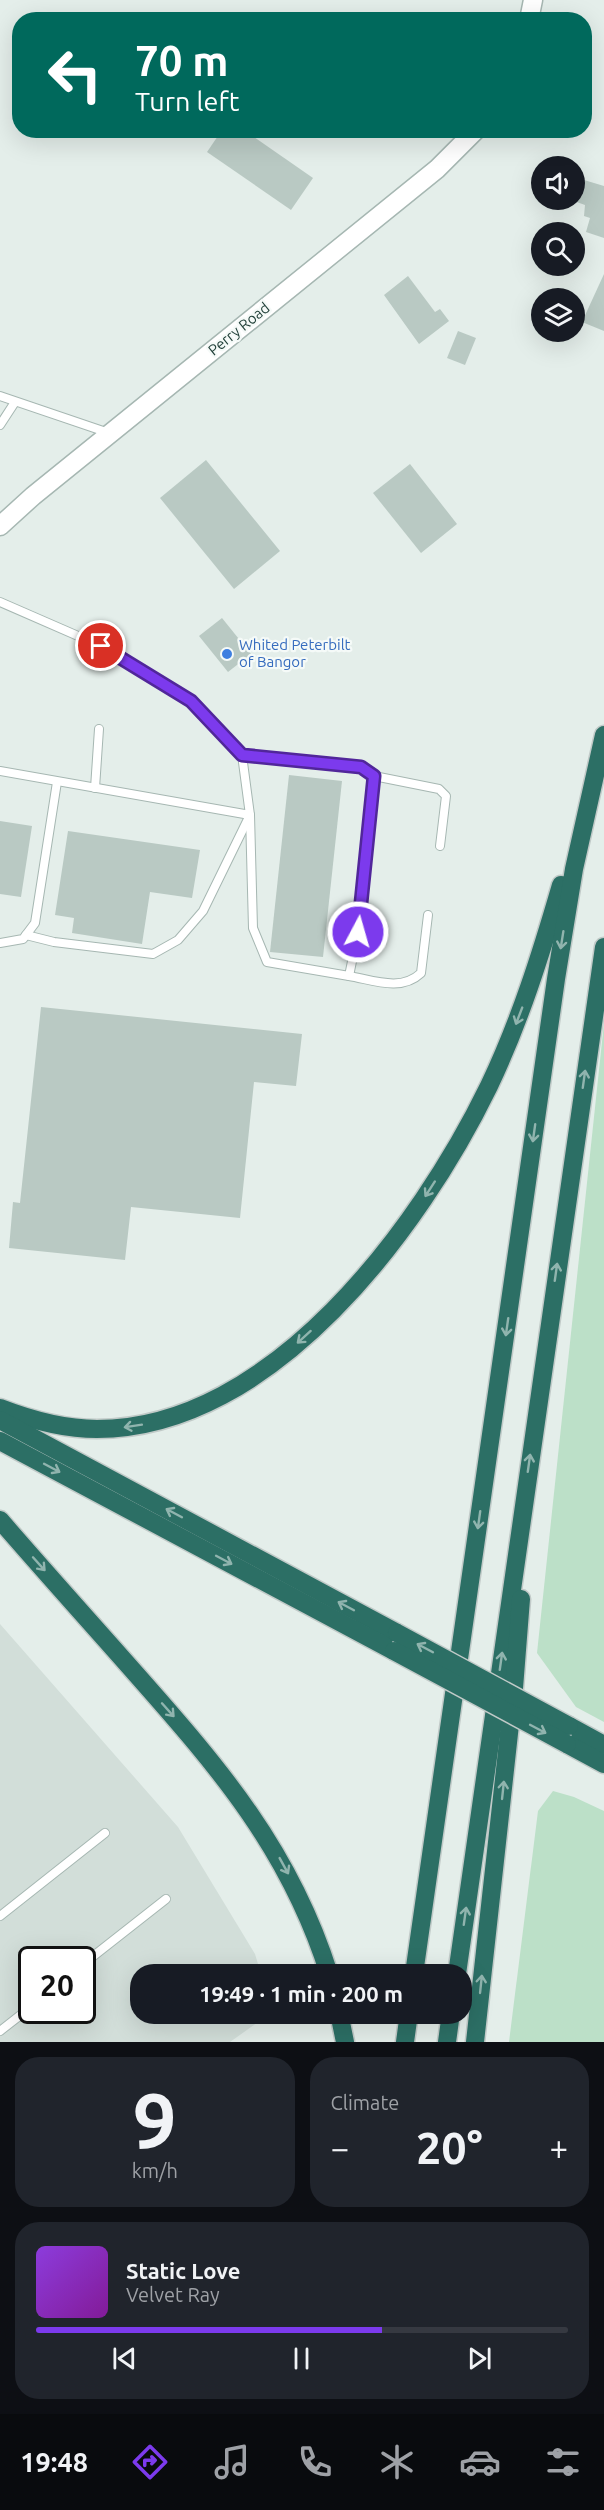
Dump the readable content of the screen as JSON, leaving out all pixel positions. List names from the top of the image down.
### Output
{
  "streets": {
    "street": ["Perry Road"]
  },
  "places": ["Whited Peterbilt of Bangor"],
  "page": {
    "turn": ["70 m", "Turn left"],
    "limit": "20",
    "trip": "19:49 · 1 min · 200 m",
    "tile": [
      ["9", "km/h"],
      "Climate"
    ],
    "heat": ["−", "20°", "+"],
    "song": ["Static Love", "Velvet Ray"],
    "tabs": "19:48"
  }
}
